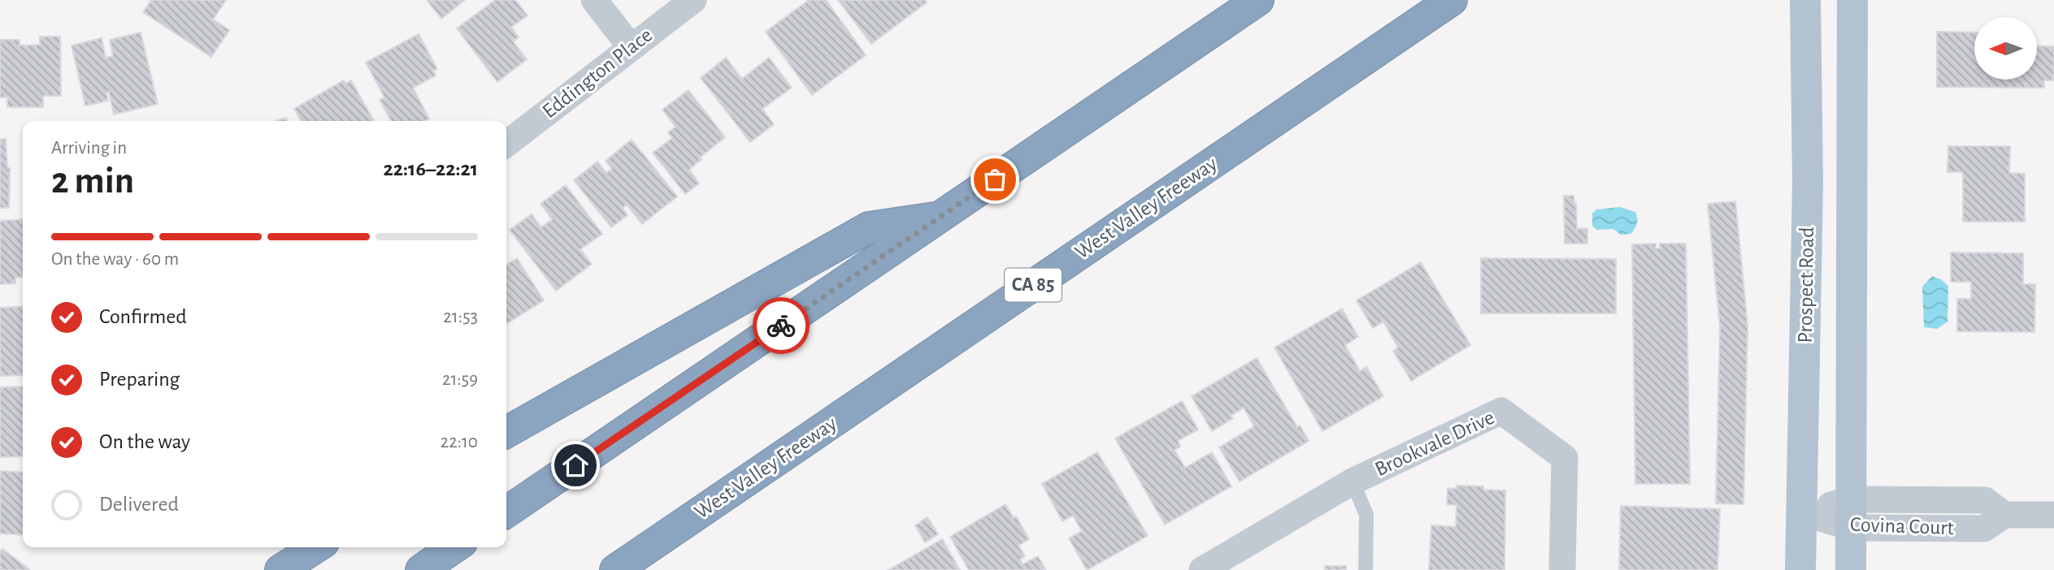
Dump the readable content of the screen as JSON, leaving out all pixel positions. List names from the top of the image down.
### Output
{
  "streets": {
    "highway": ["West Valley Freeway", "CA 85"],
    "main road": ["Prospect Road"],
    "street": ["Eddington Place", "Brookvale Drive", "Covina Court"]
  },
  "crossings": [
    ["Prospect Road", "Covina Court"]
  ],
  "north": "left",
  "page": {
    "heading": ["2 min", "Arriving in", "22:16–22:21"],
    "bar": "On the way · 60 m",
    "list": [
      ["Confirmed", "21:53"],
      ["Preparing", "21:59"],
      ["On the way", "22:10"],
      "Delivered"
    ]
  }
}
